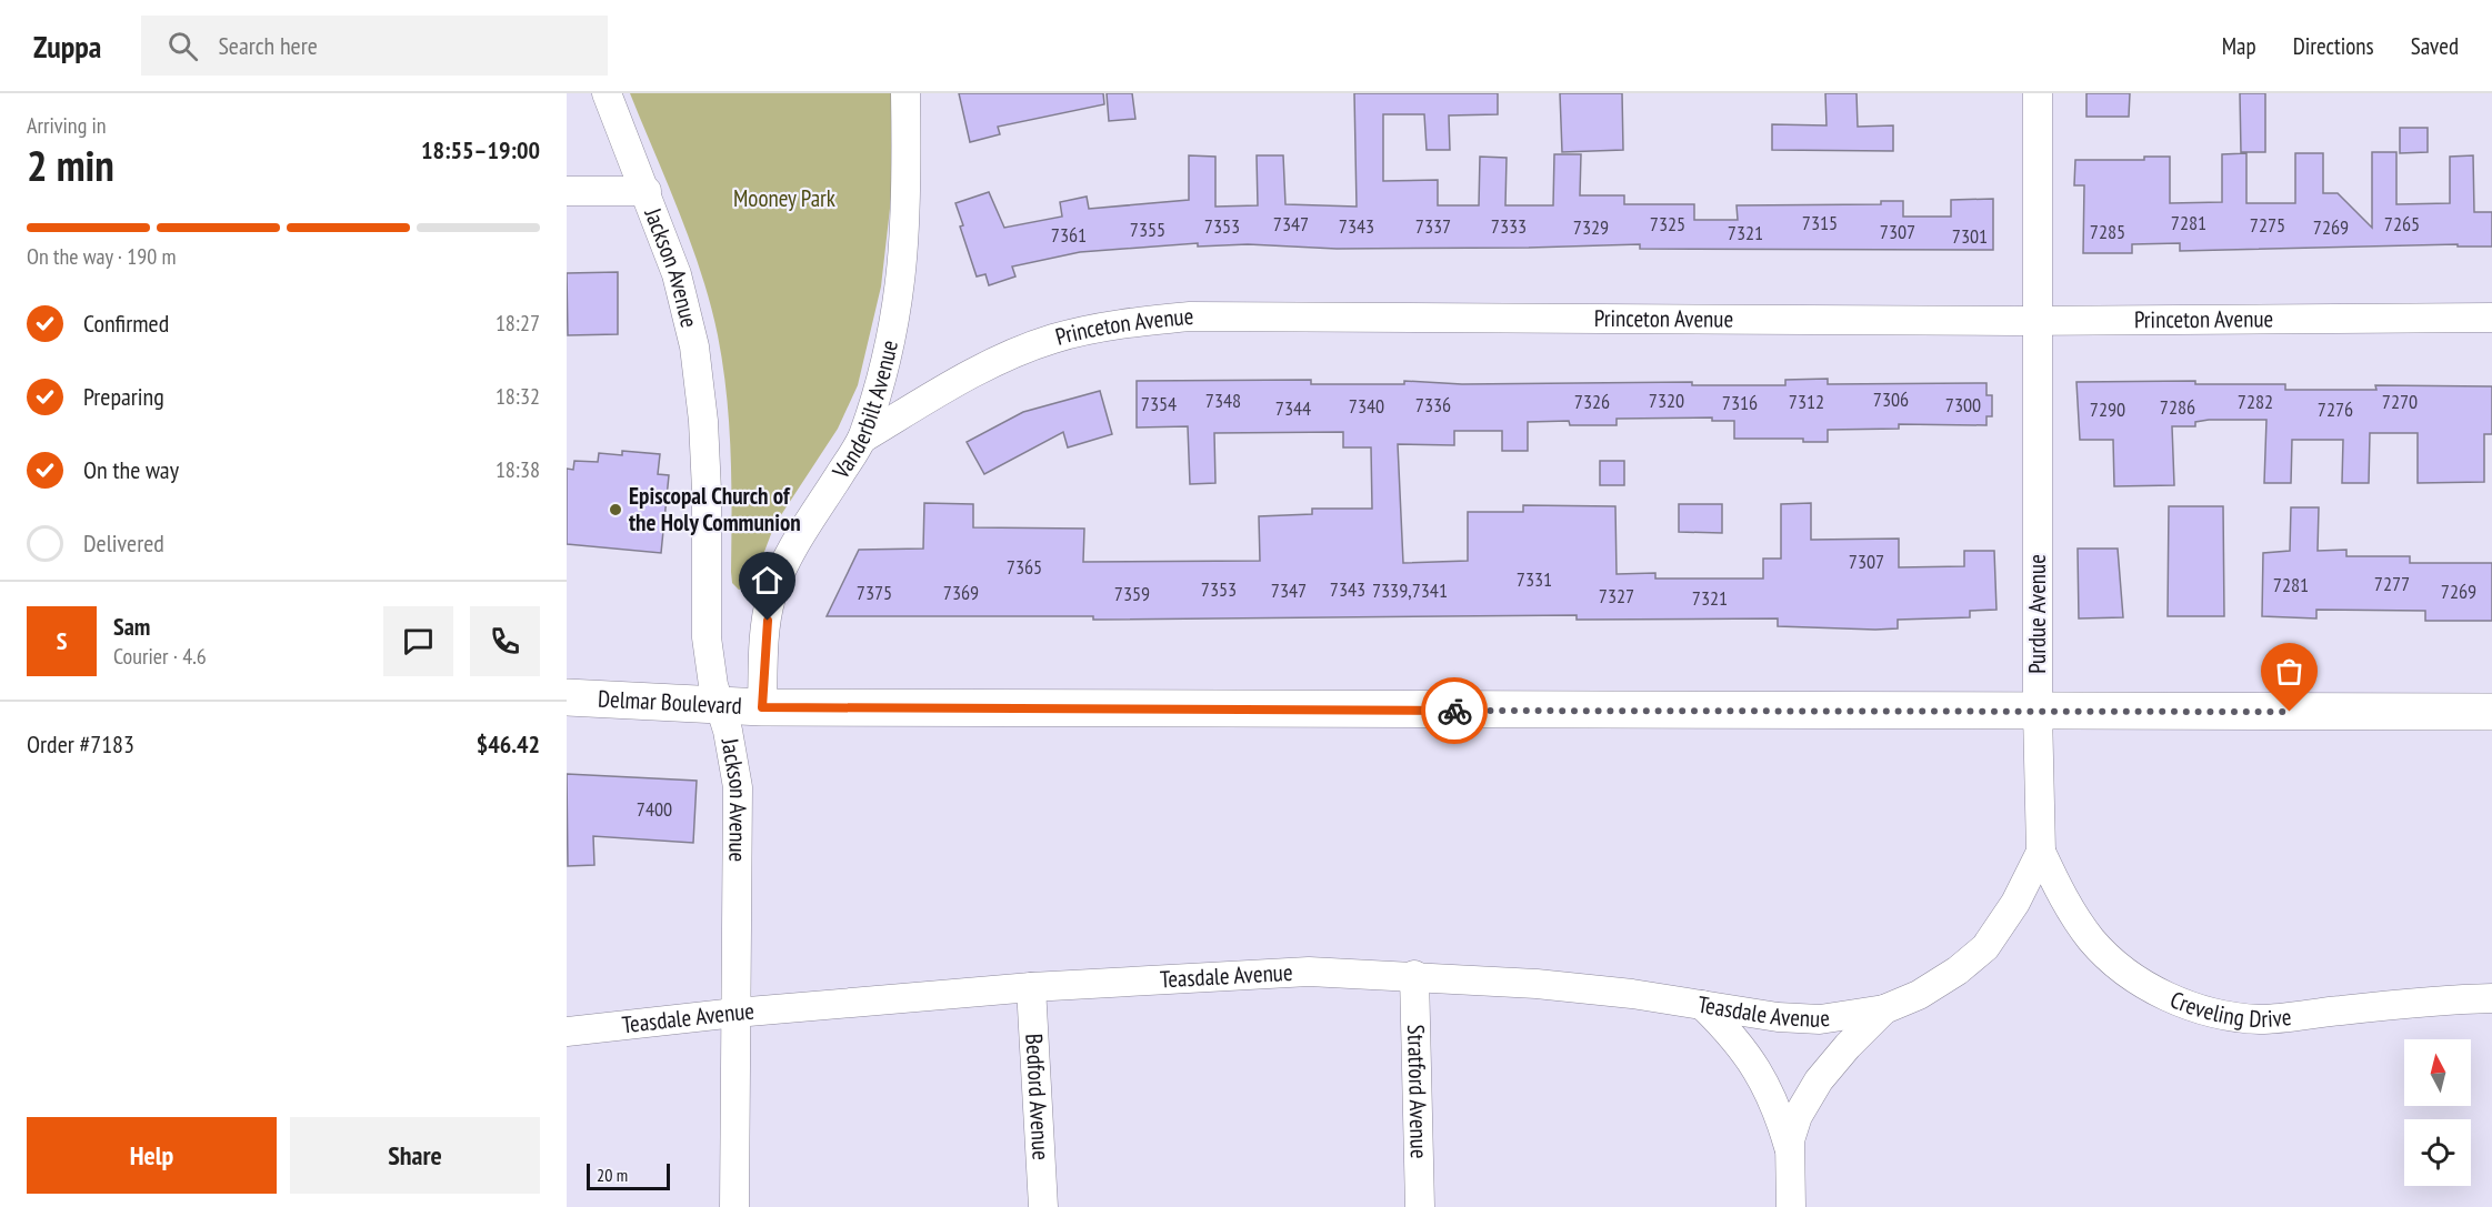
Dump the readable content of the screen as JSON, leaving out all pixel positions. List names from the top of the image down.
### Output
{
  "streets": {
    "main road": ["Delmar Boulevard"],
    "street": [
      "Jackson Avenue",
      "Princeton Avenue",
      "Vanderbilt Avenue",
      "Purdue Avenue",
      "Teasdale Avenue",
      "Creveling Drive",
      "Stratford Avenue",
      "Bedford Avenue"
    ]
  },
  "crossings": [
    ["Jackson Avenue", "Delmar Boulevard"],
    ["Jackson Avenue", "Teasdale Avenue"],
    ["Princeton Avenue", "Vanderbilt Avenue"],
    ["Princeton Avenue", "Purdue Avenue"],
    ["Vanderbilt Avenue", "Delmar Boulevard"],
    ["Purdue Avenue", "Delmar Boulevard"],
    ["Purdue Avenue", "Teasdale Avenue"],
    ["Purdue Avenue", "Creveling Drive"],
    ["Teasdale Avenue", "Stratford Avenue"],
    ["Teasdale Avenue", "Bedford Avenue"]
  ],
  "parks": ["Mooney Park"],
  "places": ["Episcopal Church of the Holy Communion"],
  "house_numbers": [
    "7315",
    "7281",
    "7347",
    "7325",
    "7265",
    "7275",
    "7353",
    "7343",
    "7337",
    "7333",
    "7329",
    "7269",
    "7355",
    "7307",
    "7285",
    "7321",
    "7361",
    "7301",
    "7306",
    "7348",
    "7320",
    "7326",
    "7312",
    "7282",
    "7270",
    "7316",
    "7354",
    "7336",
    "7300",
    "7340",
    "7286",
    "7344",
    "7290",
    "7276",
    "7307",
    "7365",
    "7331",
    "7277",
    "7281",
    "7353",
    "7343",
    "7347",
    "7339,7341",
    "7269",
    "7375",
    "7369",
    "7359",
    "7327",
    "7321",
    "7400"
  ],
  "scale_bar": "20 m",
  "north": "top",
  "page": {
    "header": "Zuppa",
    "search": "Search here",
    "nav": ["Map", "Directions", "Saved"],
    "heading": ["2 min", "Arriving in", "18:55–19:00"],
    "panel": [
      "Sam",
      "Courier · 4.6",
      "Order #7183",
      "$46.42"
    ],
    "bar": "On the way · 190 m",
    "list": [
      ["Confirmed", "18:27"],
      ["Preparing", "18:32"],
      ["On the way", "18:38"],
      "Delivered"
    ],
    "round": "S",
    "buttons": ["Help", "Share"],
    "scale": "20 m"
  }
}
